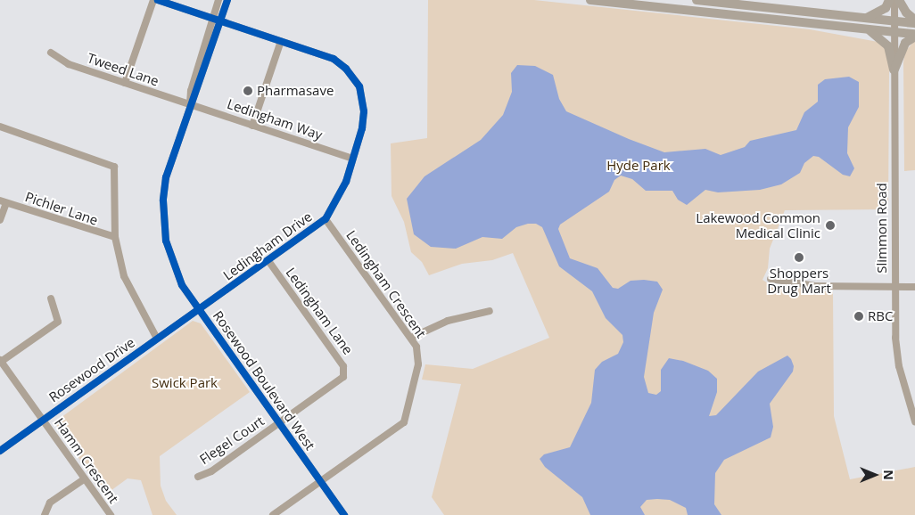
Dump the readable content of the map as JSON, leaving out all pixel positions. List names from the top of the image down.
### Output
{
  "streets": {
    "street": [
      "Tweed Lane",
      "Ledingham Way",
      "Pichler Lane",
      "Slimmon Road",
      "Ledingham Drive",
      "Ledingham Crescent",
      "Ledingham Lane",
      "Rosewood Drive",
      "Rosewood Boulevard West",
      "Flegel Court",
      "Hamm Crescent"
    ]
  },
  "crossings": [
    ["Tweed Lane", "Ledingham Way"],
    ["Tweed Lane", "Rosewood Boulevard West"],
    ["Ledingham Way", "Ledingham Drive"],
    ["Ledingham Way", "Rosewood Boulevard West"],
    ["Ledingham Drive", "Ledingham Crescent"],
    ["Ledingham Drive", "Ledingham Lane"],
    ["Ledingham Drive", "Rosewood Drive"],
    ["Ledingham Drive", "Rosewood Boulevard West"],
    ["Ledingham Crescent", "Rosewood Boulevard West"],
    ["Ledingham Lane", "Rosewood Boulevard West"],
    ["Ledingham Lane", "Flegel Court"],
    ["Rosewood Drive", "Rosewood Boulevard West"],
    ["Rosewood Drive", "Hamm Crescent"],
    ["Rosewood Boulevard West", "Flegel Court"]
  ],
  "parks": ["Hyde Park", "Swick Park"],
  "places": [
    "Pharmasave",
    "Lakewood Common Medical Clinic",
    "Shoppers Drug Mart",
    "RBC"
  ],
  "north": "right"
}
